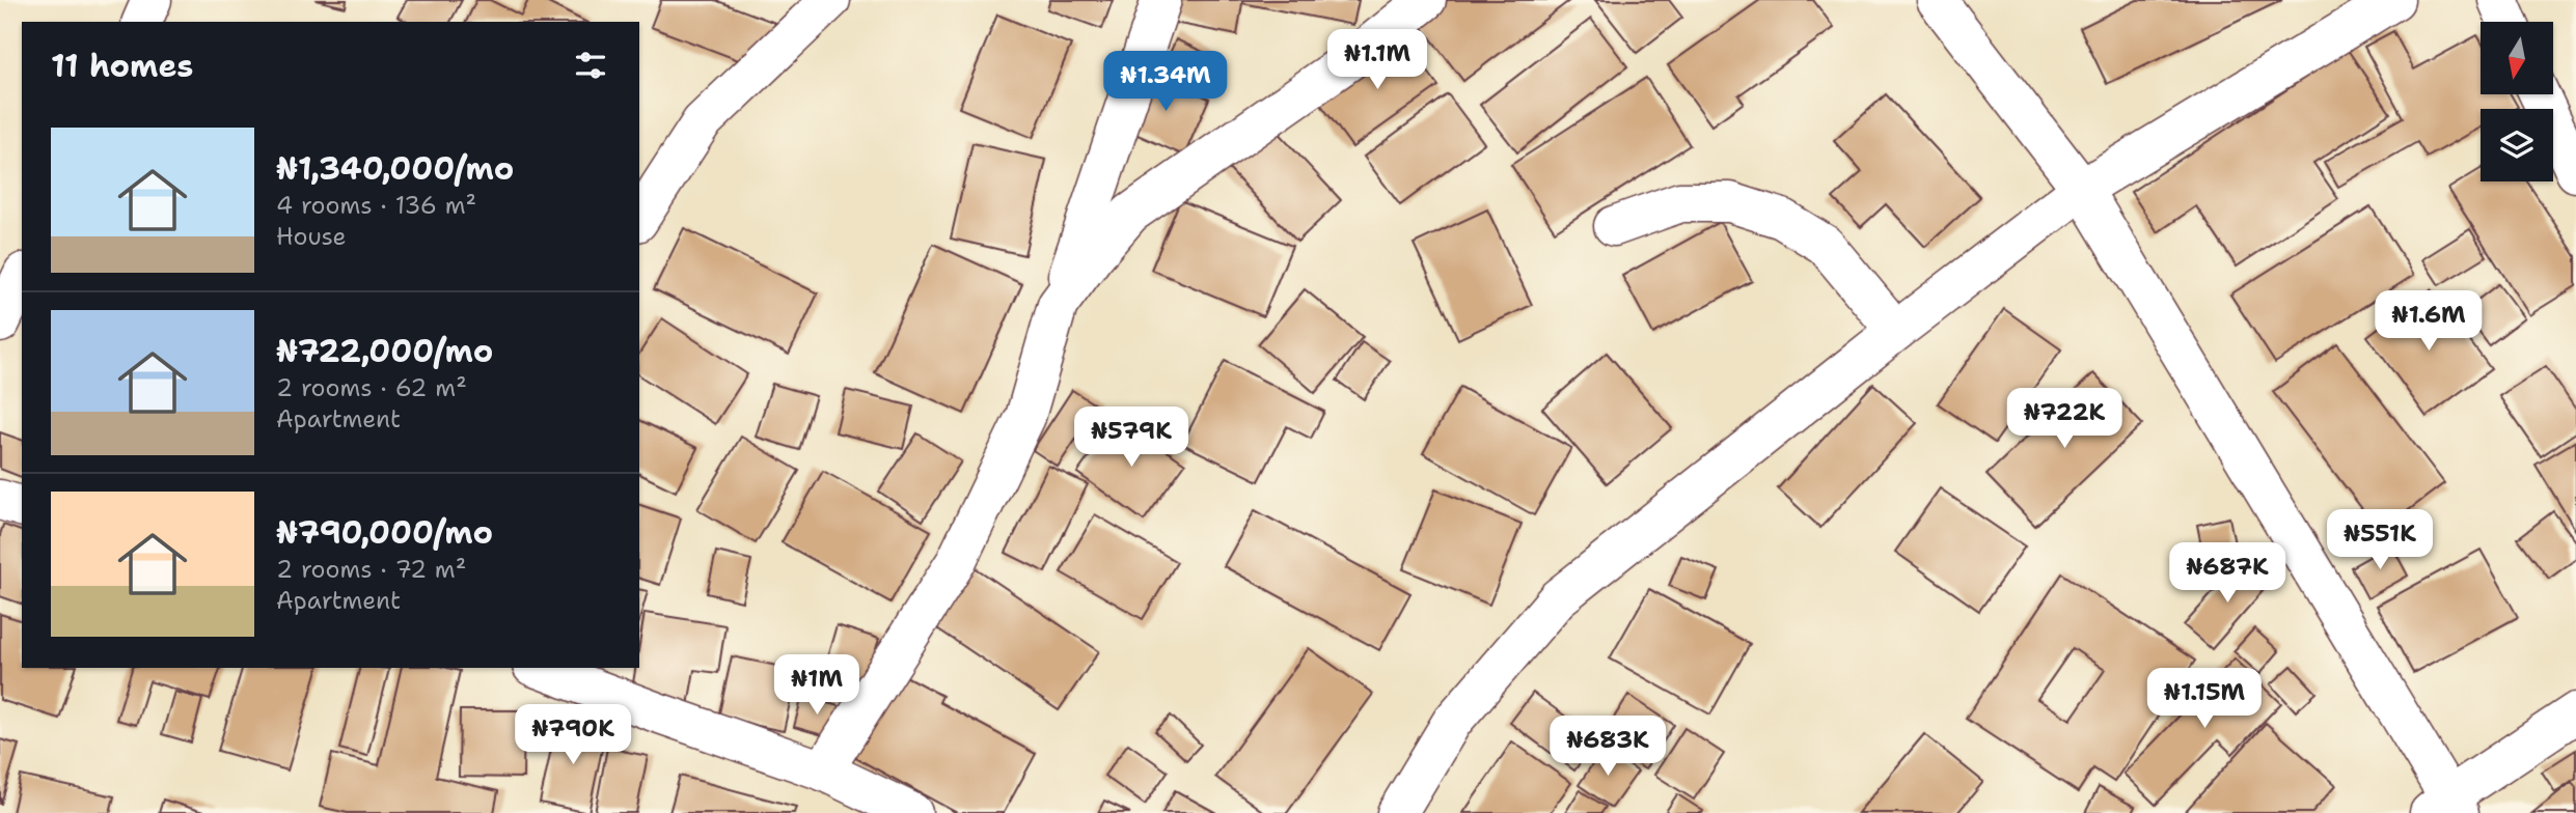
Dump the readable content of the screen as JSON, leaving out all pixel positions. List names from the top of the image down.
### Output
{
  "north": "bottom",
  "page": {
    "heading": "11 homes",
    "price": [
      "₦1.1M",
      "₦1.34M",
      "₦1.6M",
      "₦722K",
      "₦579K",
      "₦551K",
      "₦687K",
      "₦1M",
      "₦1.15M",
      "₦790K",
      "₦683K"
    ],
    "list": [
      {
        "name": "₦1,340,000/mo",
        "note": "4 rooms · 136 m² · House"
      },
      {
        "name": "₦722,000/mo",
        "note": "2 rooms · 62 m² · Apartment"
      },
      {
        "name": "₦790,000/mo",
        "note": "2 rooms · 72 m² · Apartment"
      }
    ]
  }
}
